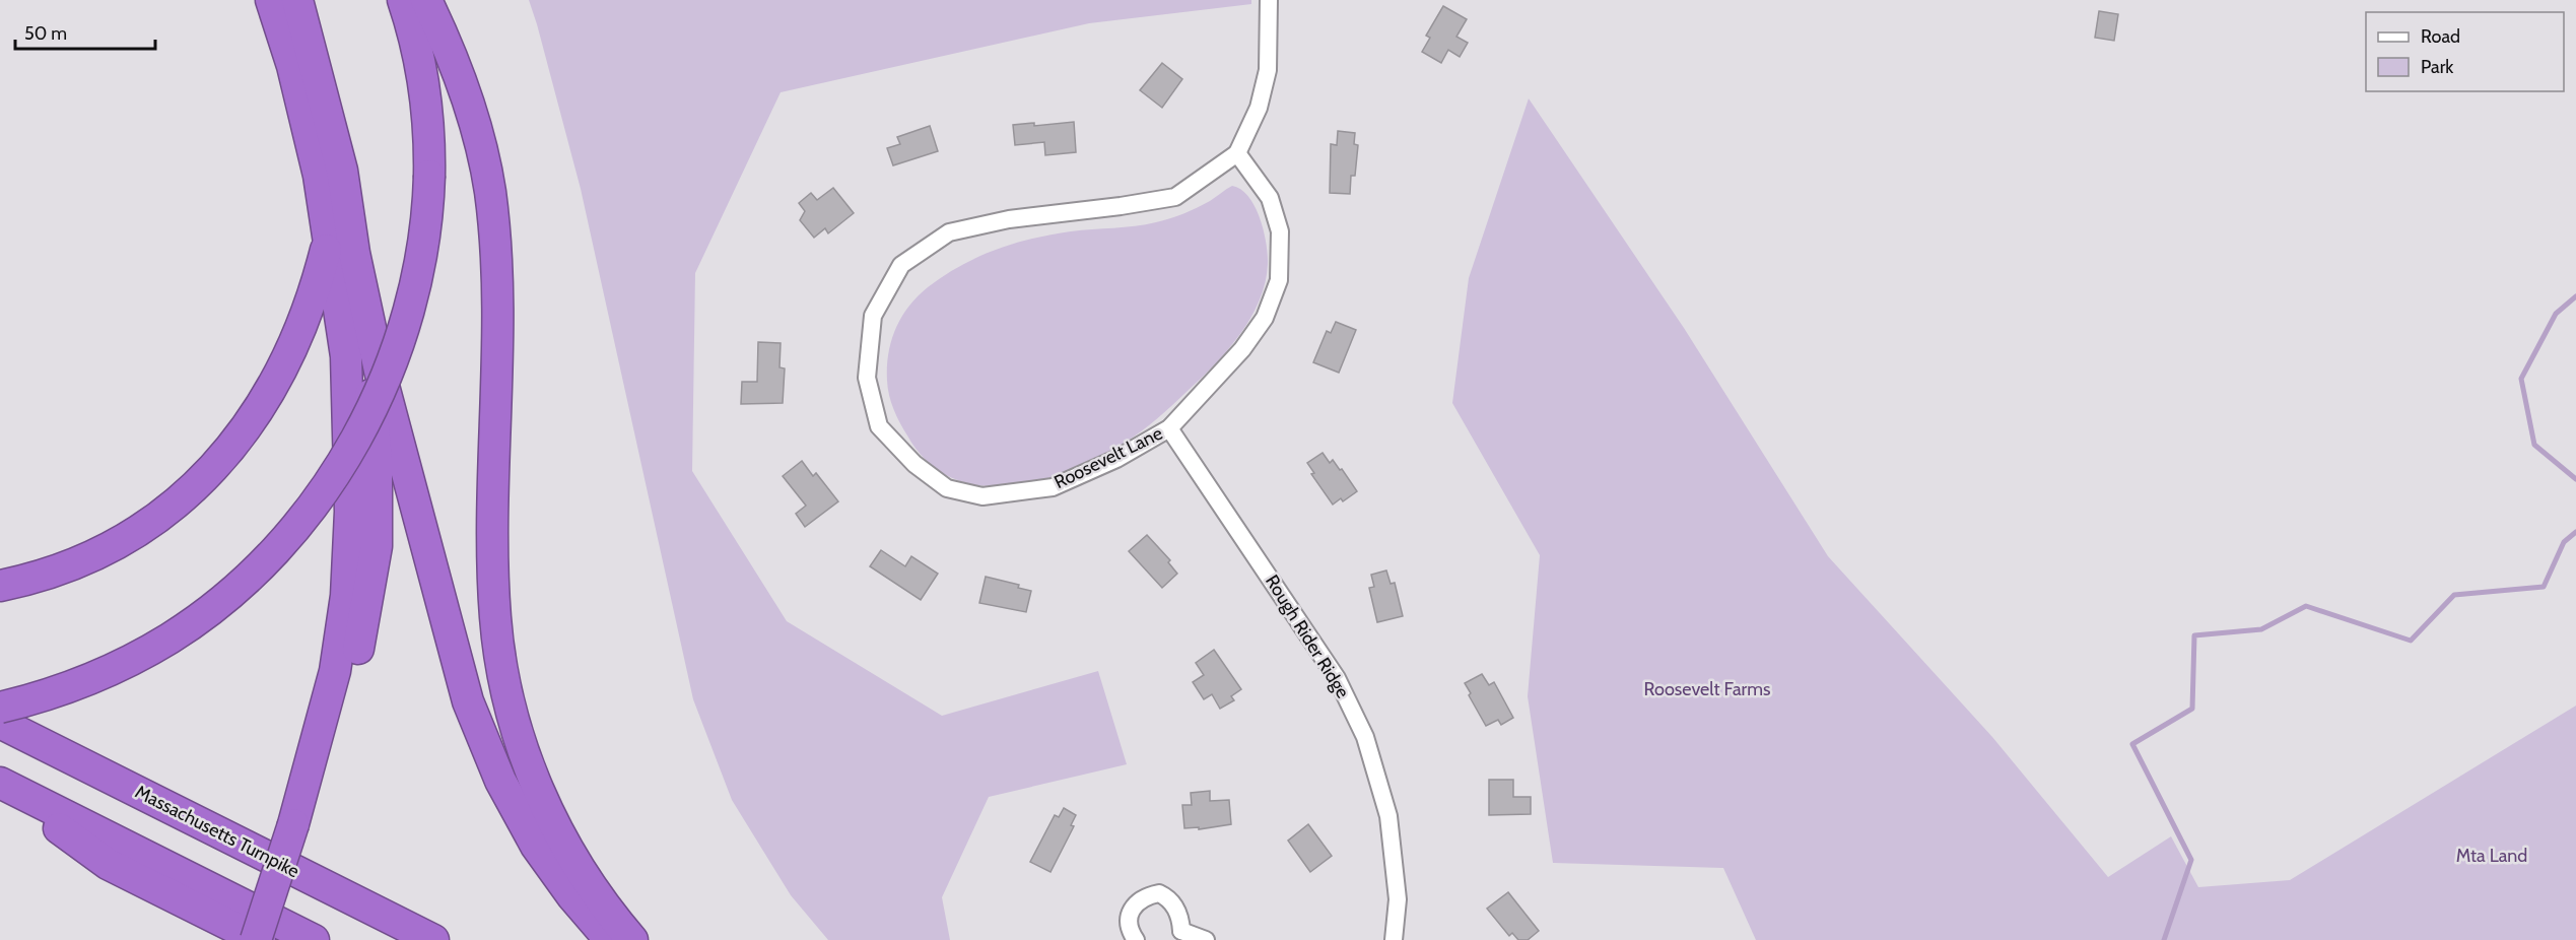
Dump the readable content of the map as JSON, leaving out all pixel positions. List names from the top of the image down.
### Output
{
  "streets": {
    "highway": ["Massachusetts Turnpike"],
    "street": ["Roosevelt Lane", "Rough Rider Ridge"]
  },
  "crossings": [
    ["Roosevelt Lane", "Rough Rider Ridge"]
  ],
  "parks": ["Roosevelt Farms", "Mta Land"],
  "legend": ["Road", "Park"],
  "scale_bar": "50 m"
}
